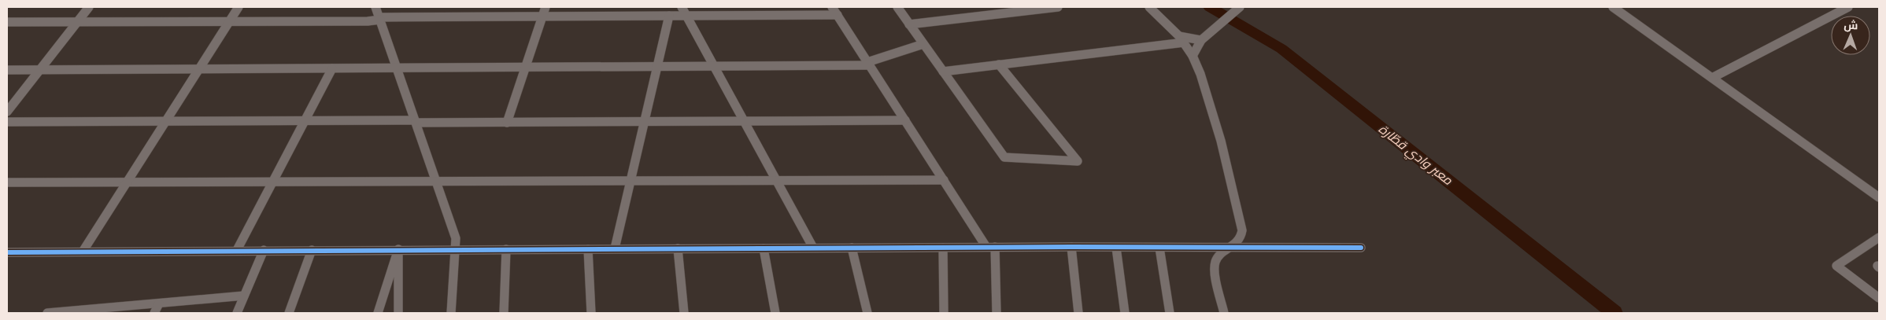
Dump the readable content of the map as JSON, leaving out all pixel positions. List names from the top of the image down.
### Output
{
  "water": ["معبر وادي قطّارة"],
  "north": "top"
}
